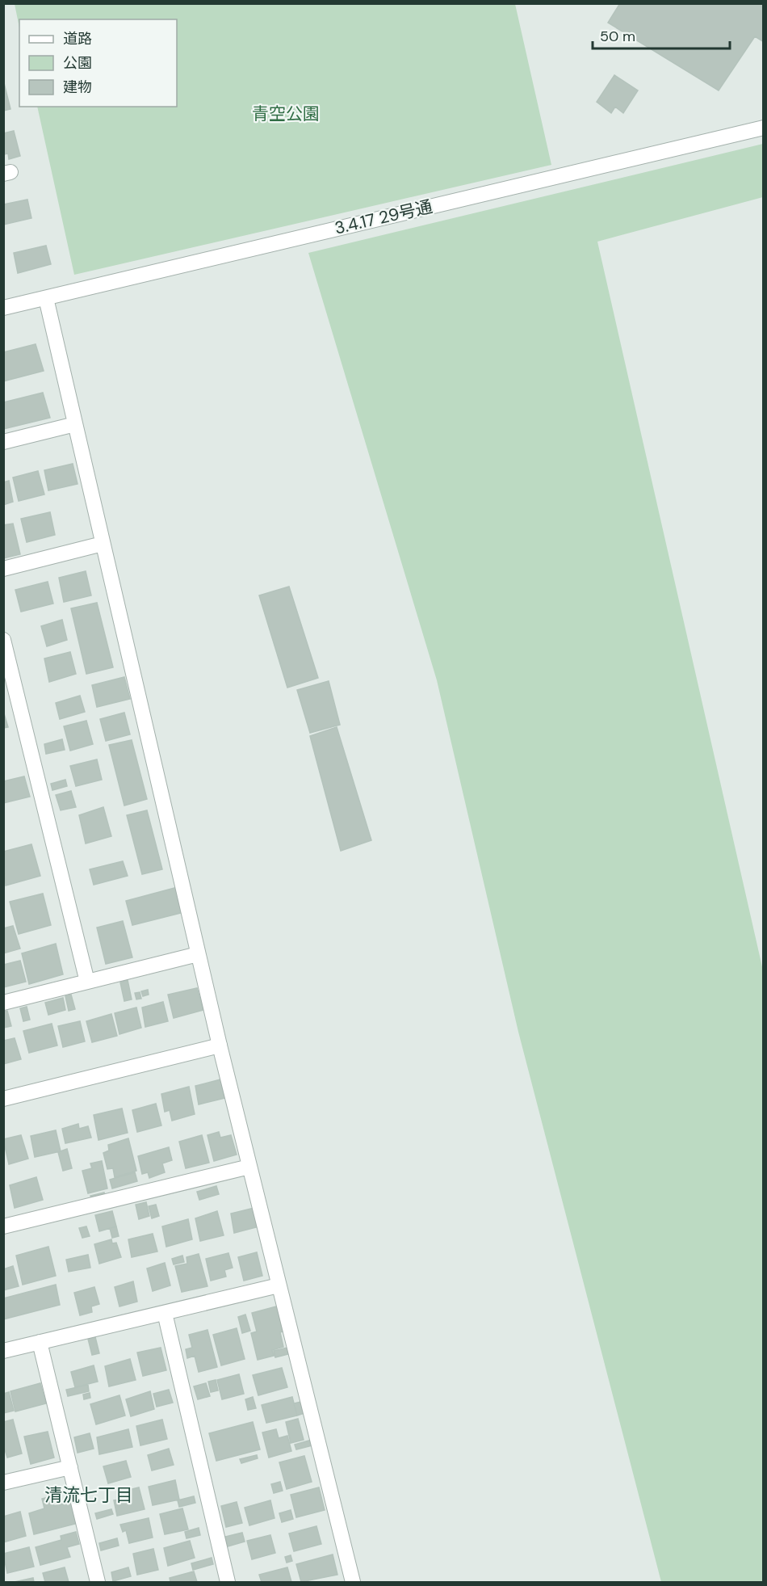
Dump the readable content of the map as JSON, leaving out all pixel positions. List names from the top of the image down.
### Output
{
  "streets": {
    "street": ["3.4.17 29号通"]
  },
  "districts": ["清流七丁目"],
  "parks": ["青空公園"],
  "legend": ["道路", "公園", "建物"],
  "scale_bar": "50 m"
}
